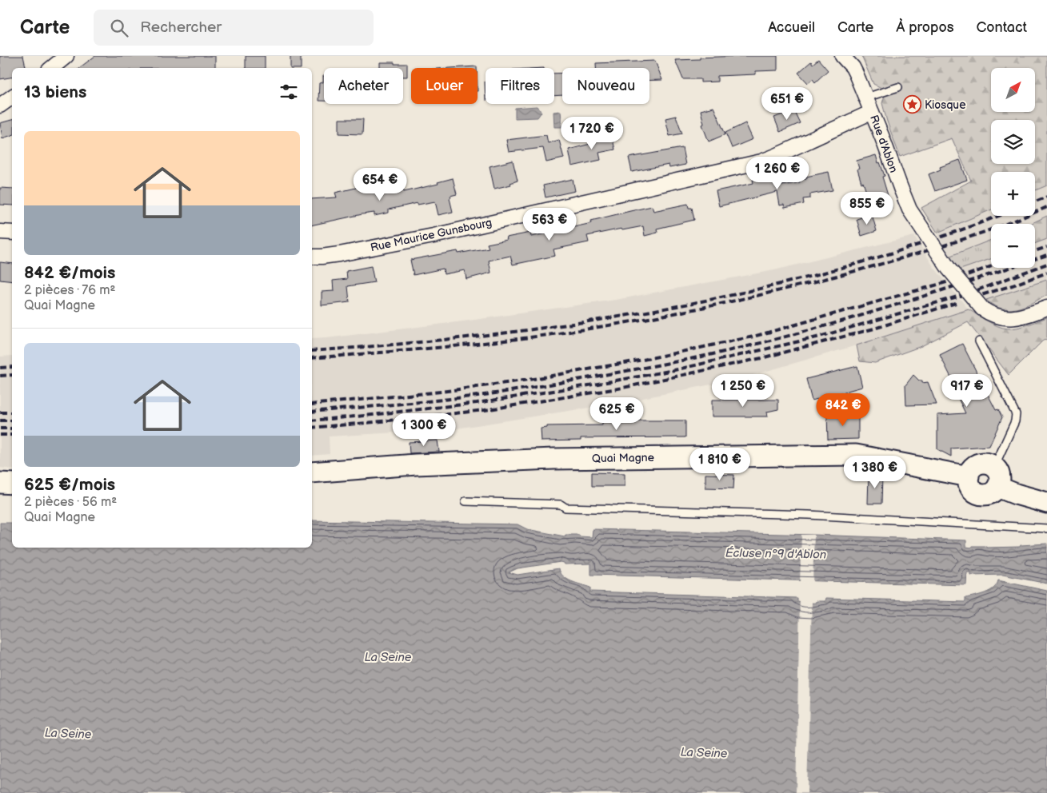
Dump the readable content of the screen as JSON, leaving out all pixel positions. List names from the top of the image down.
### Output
{
  "streets": {
    "main road": ["Quai Magne"],
    "street": ["Rue d'Ablon", "Rue Maurice Gunsbourg"]
  },
  "crossings": [
    ["Rue d'Ablon", "Rue Maurice Gunsbourg"]
  ],
  "water": ["Écluse n°9 d'Ablon", "La Seine"],
  "places": {
    "place": ["Kiosque"]
  },
  "north": "top right",
  "page": {
    "header": "Carte",
    "search": "Rechercher",
    "nav": [
      "Accueil",
      "Carte",
      "À propos",
      "Contact"
    ],
    "map_buttons": ["+", "−"],
    "chip": [
      "Acheter",
      "Louer",
      "Filtres",
      "Nouveau"
    ],
    "heading": "13 biens",
    "price": [
      "651 €",
      "1 720 €",
      "1 260 €",
      "654 €",
      "855 €",
      "563 €",
      "1 250 €",
      "917 €",
      "842 €",
      "625 €",
      "1 300 €",
      "1 810 €",
      "1 380 €"
    ],
    "list": [
      {
        "name": "842 €/mois",
        "note": "2 pièces · 76 m² · Quai Magne"
      },
      {
        "name": "625 €/mois",
        "note": "2 pièces · 56 m² · Quai Magne"
      }
    ]
  }
}
